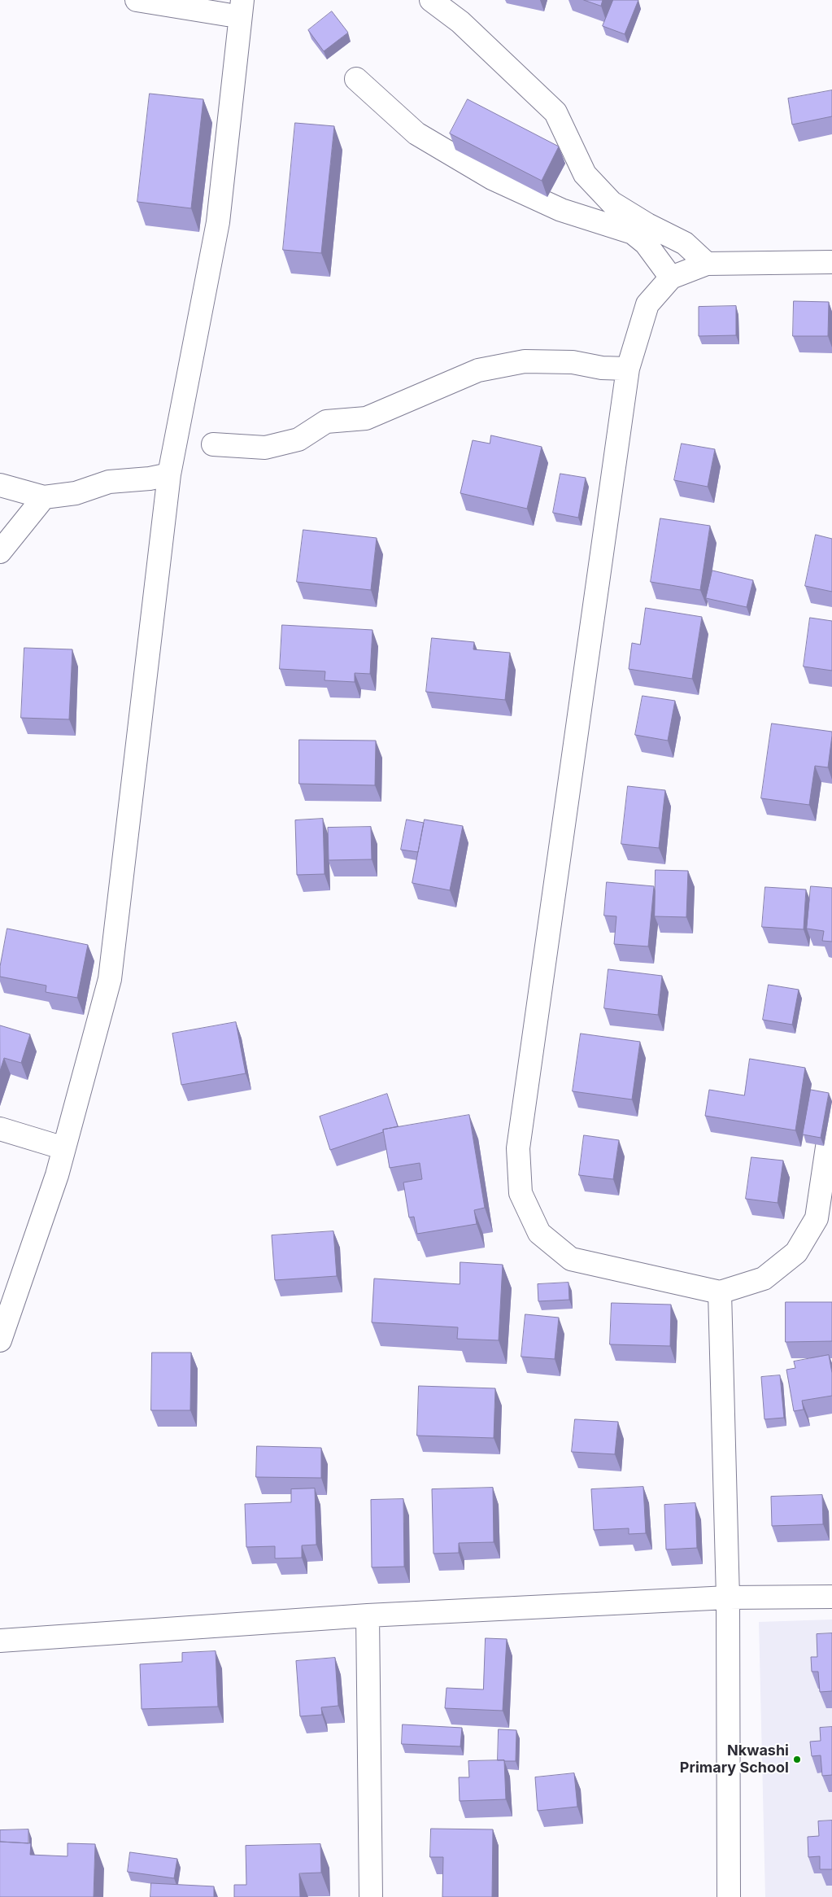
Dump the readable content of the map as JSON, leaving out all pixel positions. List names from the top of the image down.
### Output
{
  "places": ["Nkwashi Primary School"]
}
